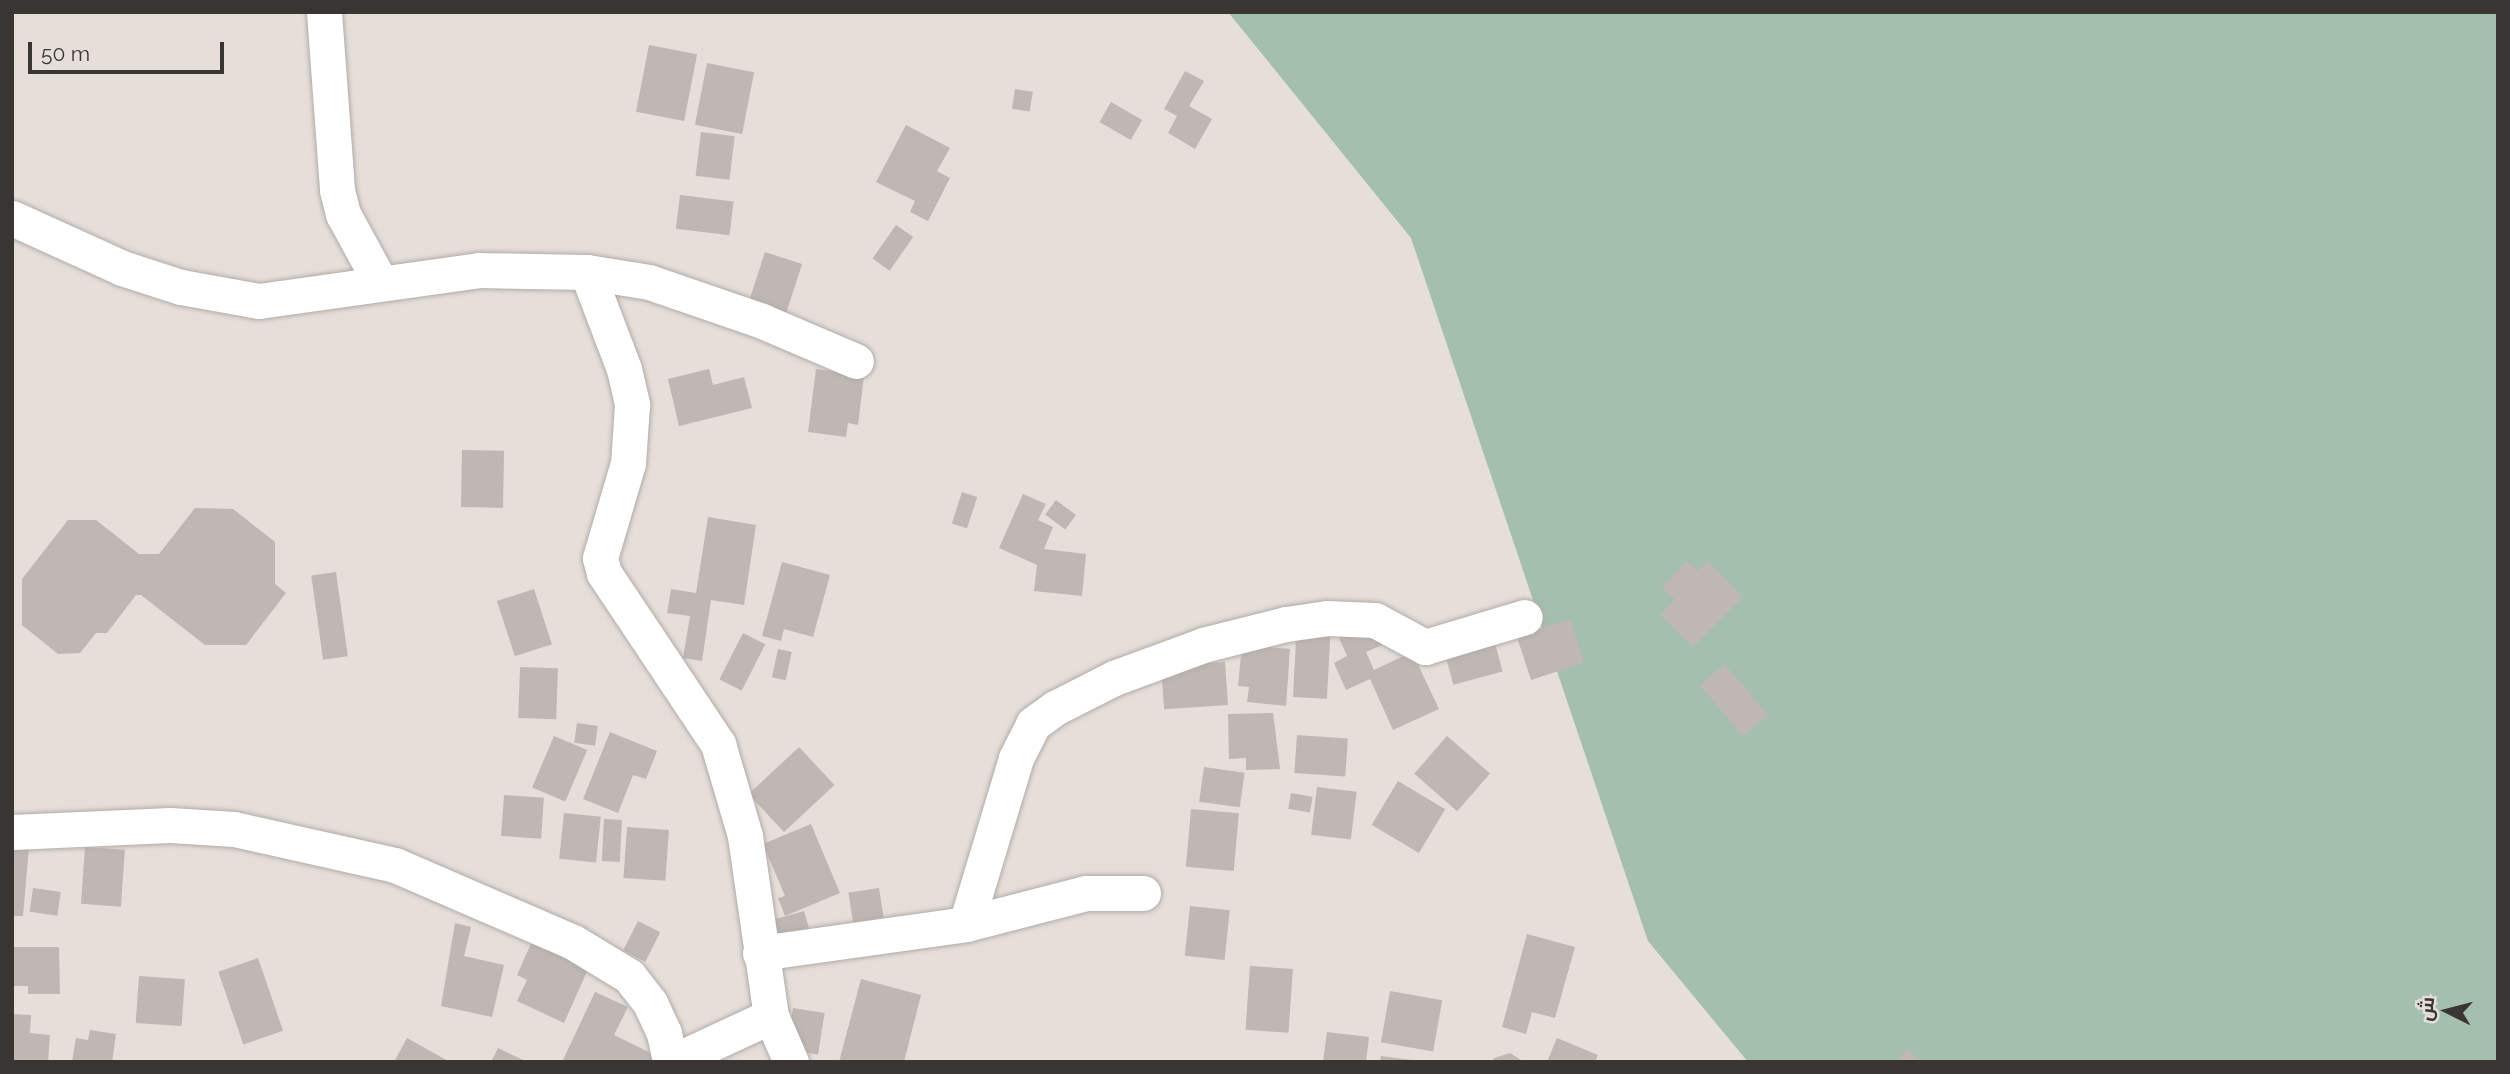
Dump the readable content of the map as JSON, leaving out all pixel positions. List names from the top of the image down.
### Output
{
  "scale_bar": "50 m",
  "north": "left"
}
